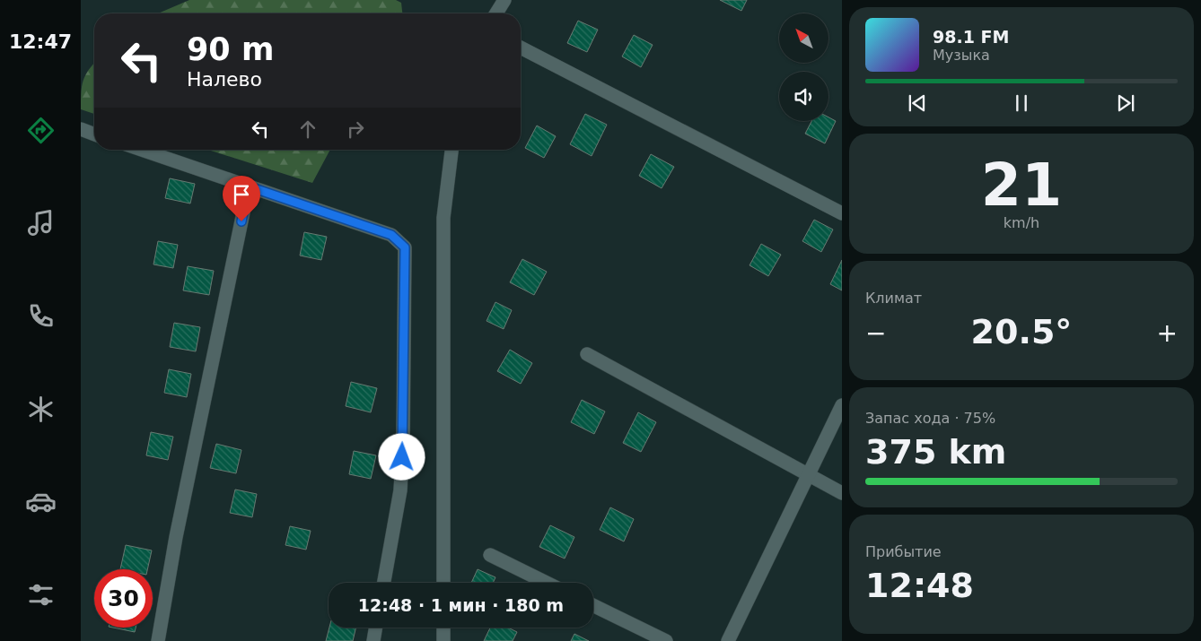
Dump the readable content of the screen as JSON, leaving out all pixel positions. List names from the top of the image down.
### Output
{
  "north": "top left",
  "page": {
    "tabs": "12:47",
    "turn": ["90 m", "Налево"],
    "song": ["98.1 FM", "Музыка"],
    "tile": [
      ["21", "km/h"],
      "Климат",
      ["Запас хода · 75%", "375 km"],
      ["Прибытие", "12:48"]
    ],
    "heat": ["−", "20.5°", "+"],
    "limit": "30",
    "trip": "12:48 · 1 мин · 180 m"
  }
}
